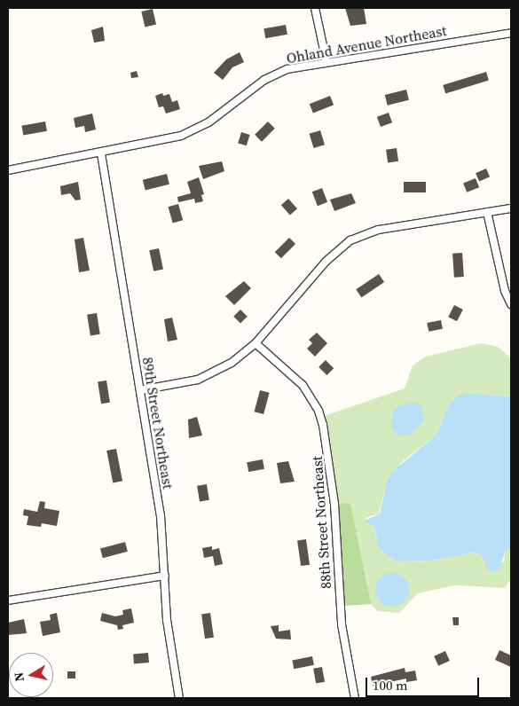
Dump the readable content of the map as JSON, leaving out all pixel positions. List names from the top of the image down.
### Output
{
  "streets": {
    "street": ["Ohland Avenue Northeast", "89th Street Northeast", "88th Street Northeast"]
  },
  "crossings": [
    ["Ohland Avenue Northeast", "89th Street Northeast"]
  ],
  "scale_bar": "100 m",
  "north": "left"
}
